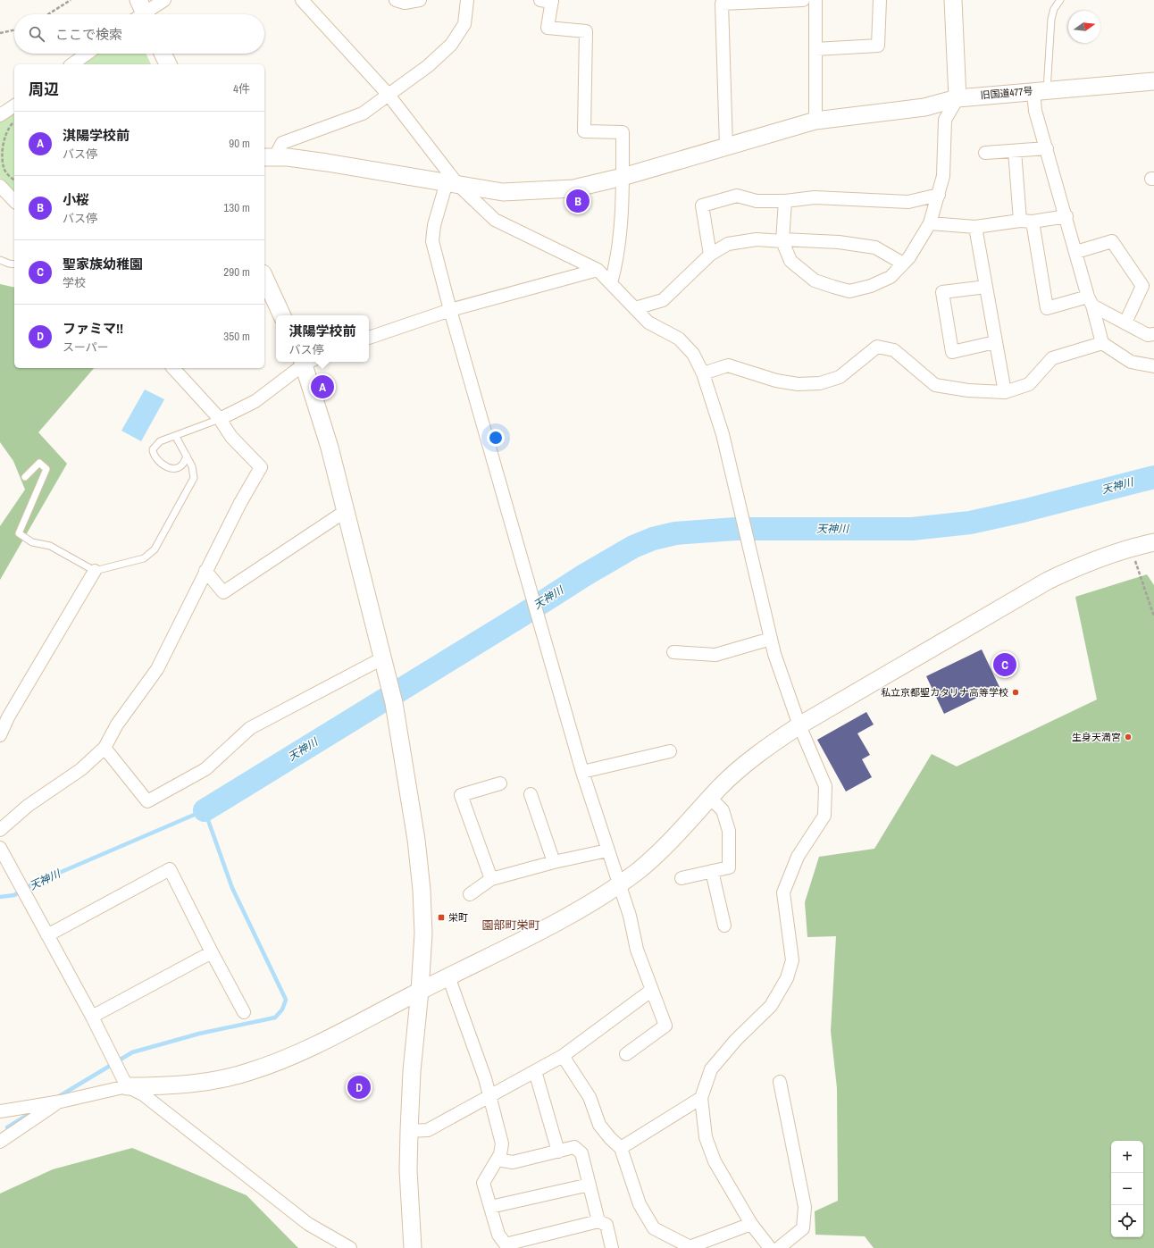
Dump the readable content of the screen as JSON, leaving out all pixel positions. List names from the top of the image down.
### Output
{
  "streets": {
    "street": ["旧国道477号"]
  },
  "districts": ["園部町栄町"],
  "water": ["天神川"],
  "places": {
    "other": ["私立京都聖カタリナ高等学校", "生身天満宮"],
    "transit": ["栄町"]
  },
  "north": "right",
  "page": {
    "search": "ここで検索",
    "heading": ["周辺", "4件"],
    "list": [
      {
        "mark": "A",
        "name": "淇陽学校前",
        "note": "バス停",
        "value": "90 m"
      },
      {
        "mark": "B",
        "name": "小桜",
        "note": "バス停",
        "value": "130 m"
      },
      {
        "mark": "C",
        "name": "聖家族幼稚園",
        "note": "学校",
        "value": "290 m"
      },
      {
        "mark": "D",
        "name": "ファミマ!!",
        "note": "スーパー",
        "value": "350 m"
      }
    ],
    "pins": [
      "B",
      "A",
      "C",
      "D"
    ],
    "popup": ["淇陽学校前", "バス停"],
    "map_buttons": ["+", "−"]
  }
}
